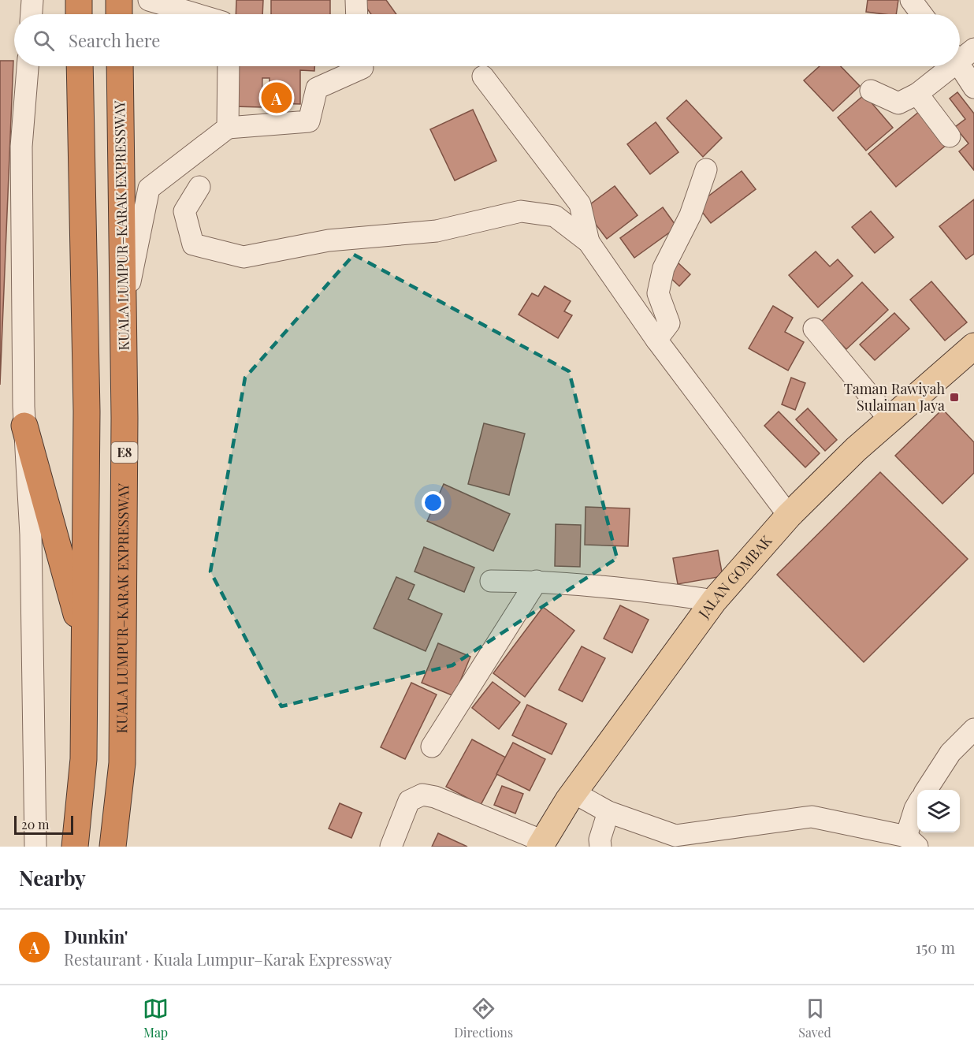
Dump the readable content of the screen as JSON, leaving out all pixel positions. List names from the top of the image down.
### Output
{
  "streets": {
    "highway": ["KUALA LUMPUR–KARAK EXPRESSWAY", "E8"],
    "main road": ["JALAN GOMBAK"]
  },
  "places": {
    "transit": ["Taman Rawiyah Sulaiman Jaya"]
  },
  "scale_bar": "20 m",
  "page": {
    "search": "Search here",
    "pins": "A",
    "scale": "20 m",
    "heading": "Nearby",
    "list": [
      {
        "mark": "A",
        "name": "Dunkin'",
        "note": "Restaurant · Kuala Lumpur–Karak Expressway",
        "value": "150 m"
      }
    ],
    "nav": ["Map", "Directions", "Saved"]
  }
}
